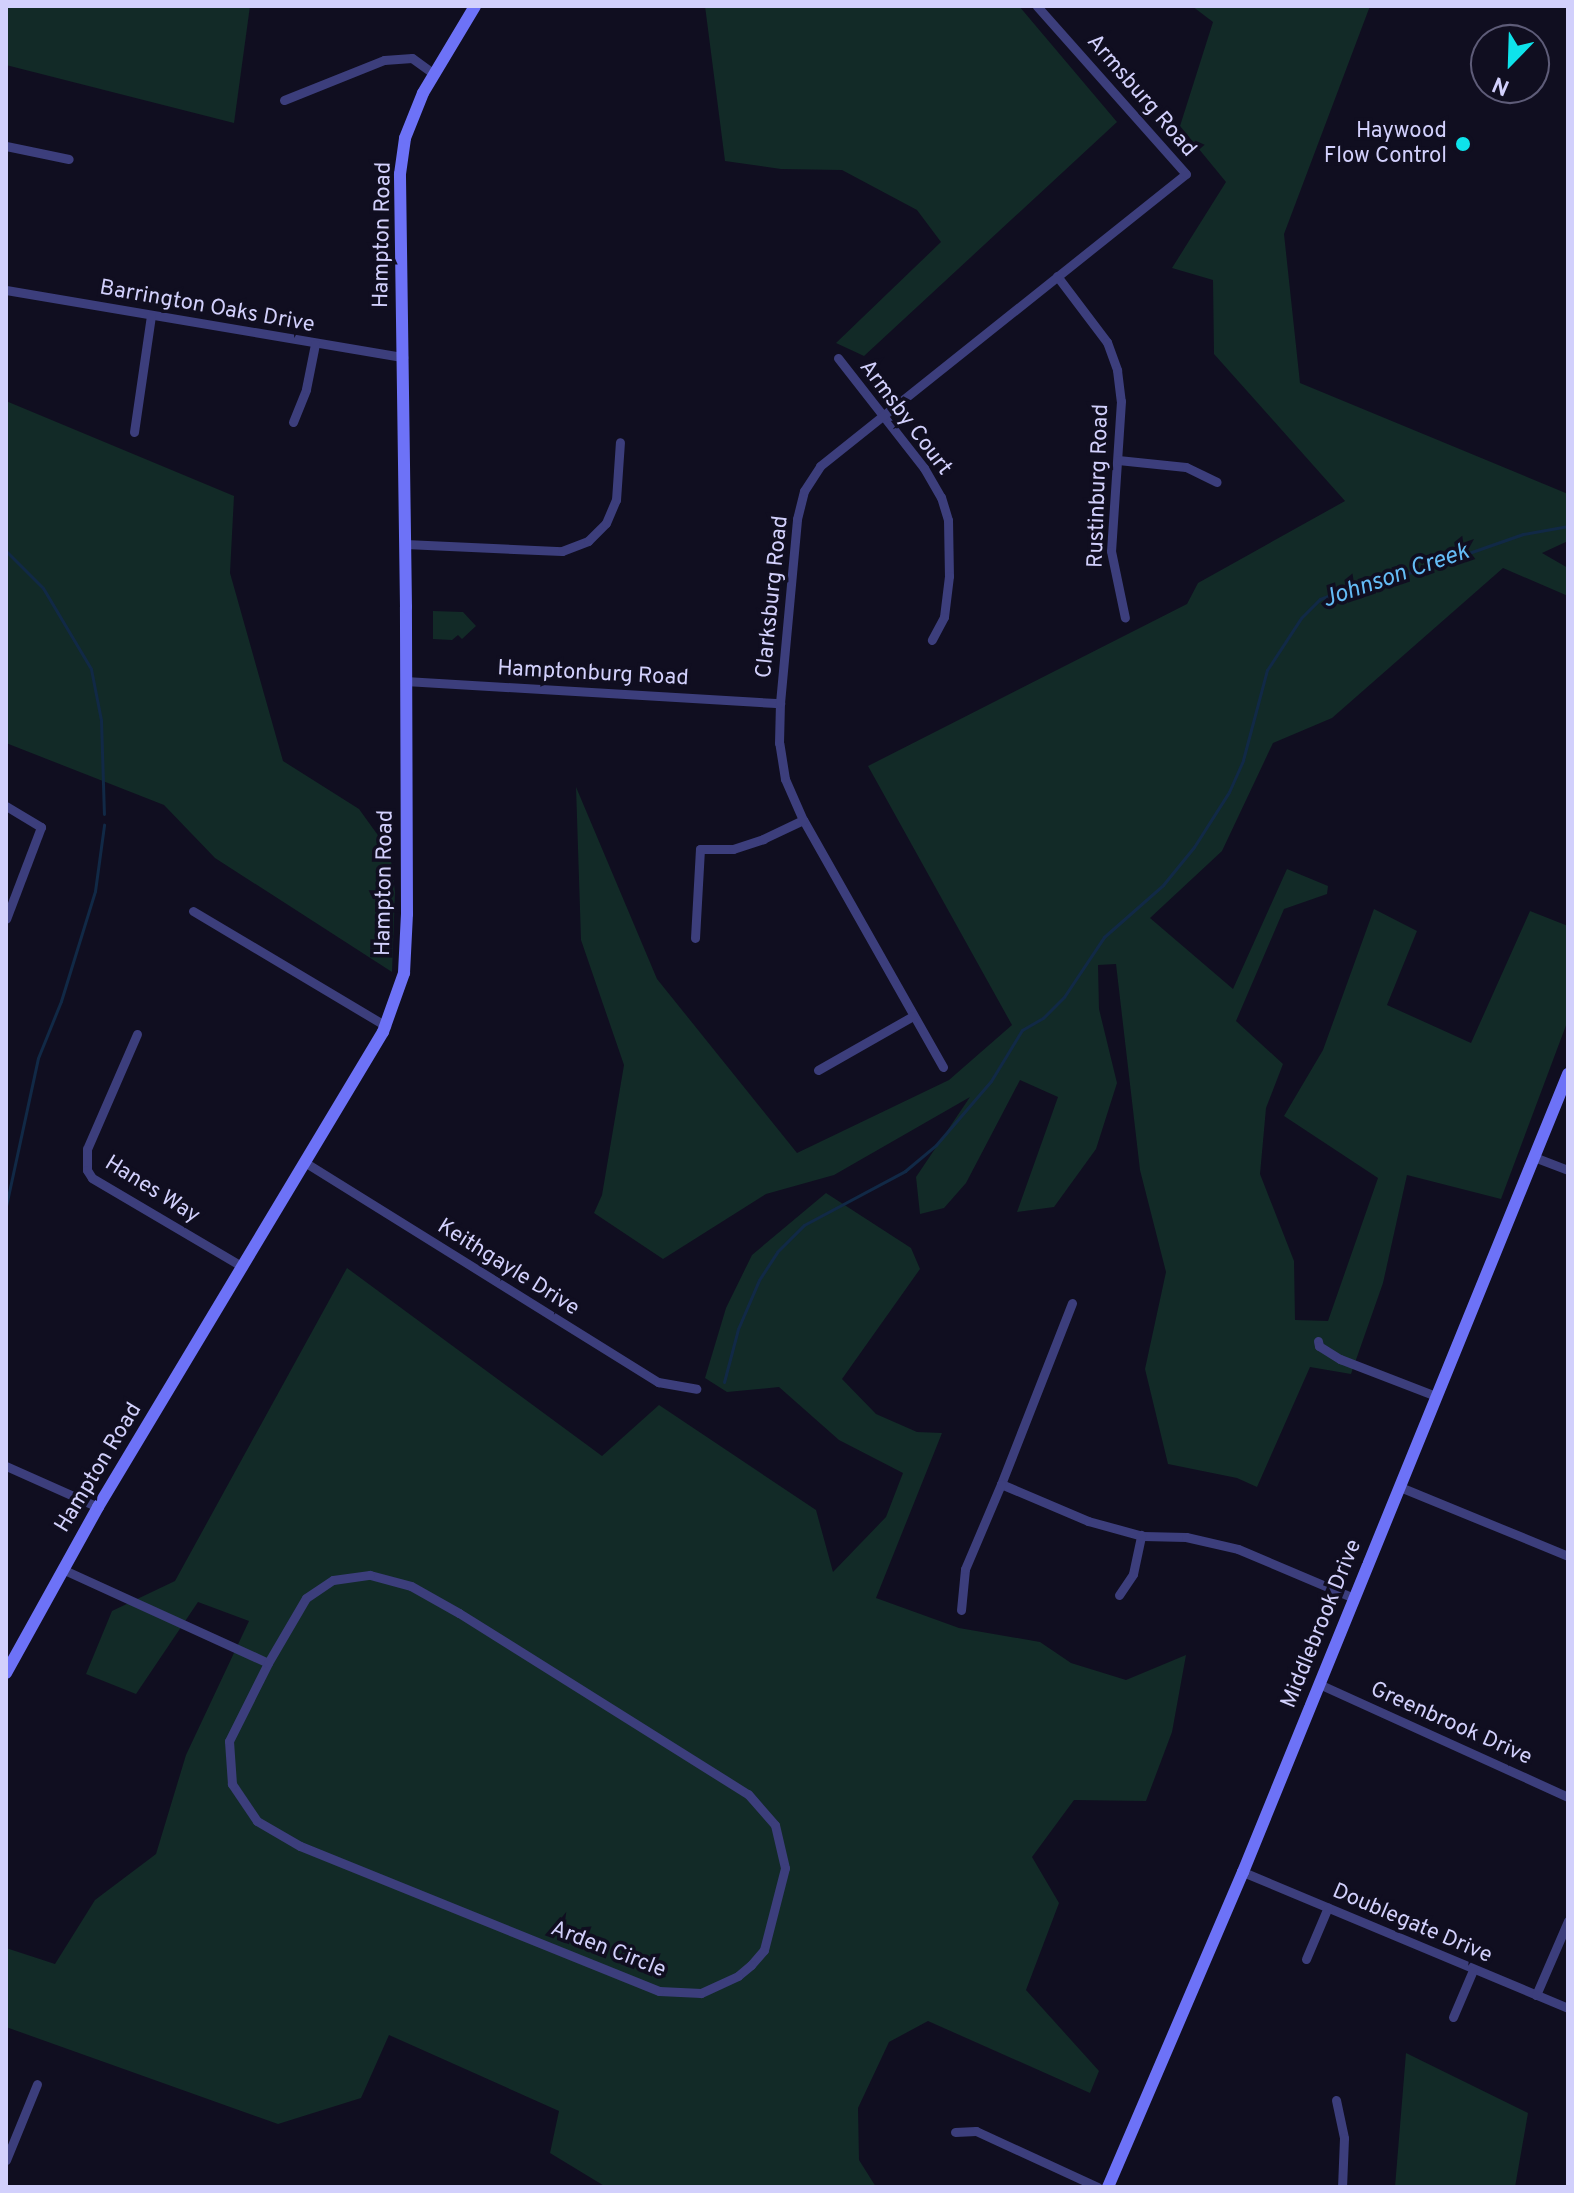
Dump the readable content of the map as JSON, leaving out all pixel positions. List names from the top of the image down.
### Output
{
  "streets": {
    "main road": ["Hampton Road", "Middlebrook Drive"],
    "street": [
      "Armsburg Road",
      "Barrington Oaks Drive",
      "Armsby Court",
      "Rustinburg Road",
      "Clarksburg Road",
      "Hamptonburg Road",
      "Hanes Way",
      "Keithgayle Drive",
      "Greenbrook Drive",
      "Doublegate Drive",
      "Arden Circle"
    ]
  },
  "crossings": [
    ["Armsburg Road", "Clarksburg Road"],
    ["Hampton Road", "Barrington Oaks Drive"],
    ["Hampton Road", "Hamptonburg Road"],
    ["Hampton Road", "Hanes Way"],
    ["Hampton Road", "Keithgayle Drive"],
    ["Armsby Court", "Clarksburg Road"],
    ["Rustinburg Road", "Clarksburg Road"],
    ["Clarksburg Road", "Hamptonburg Road"],
    ["Middlebrook Drive", "Greenbrook Drive"],
    ["Middlebrook Drive", "Doublegate Drive"]
  ],
  "water": ["Johnson Creek"],
  "places": ["Haywood Flow Control"],
  "north": "bottom left"
}
